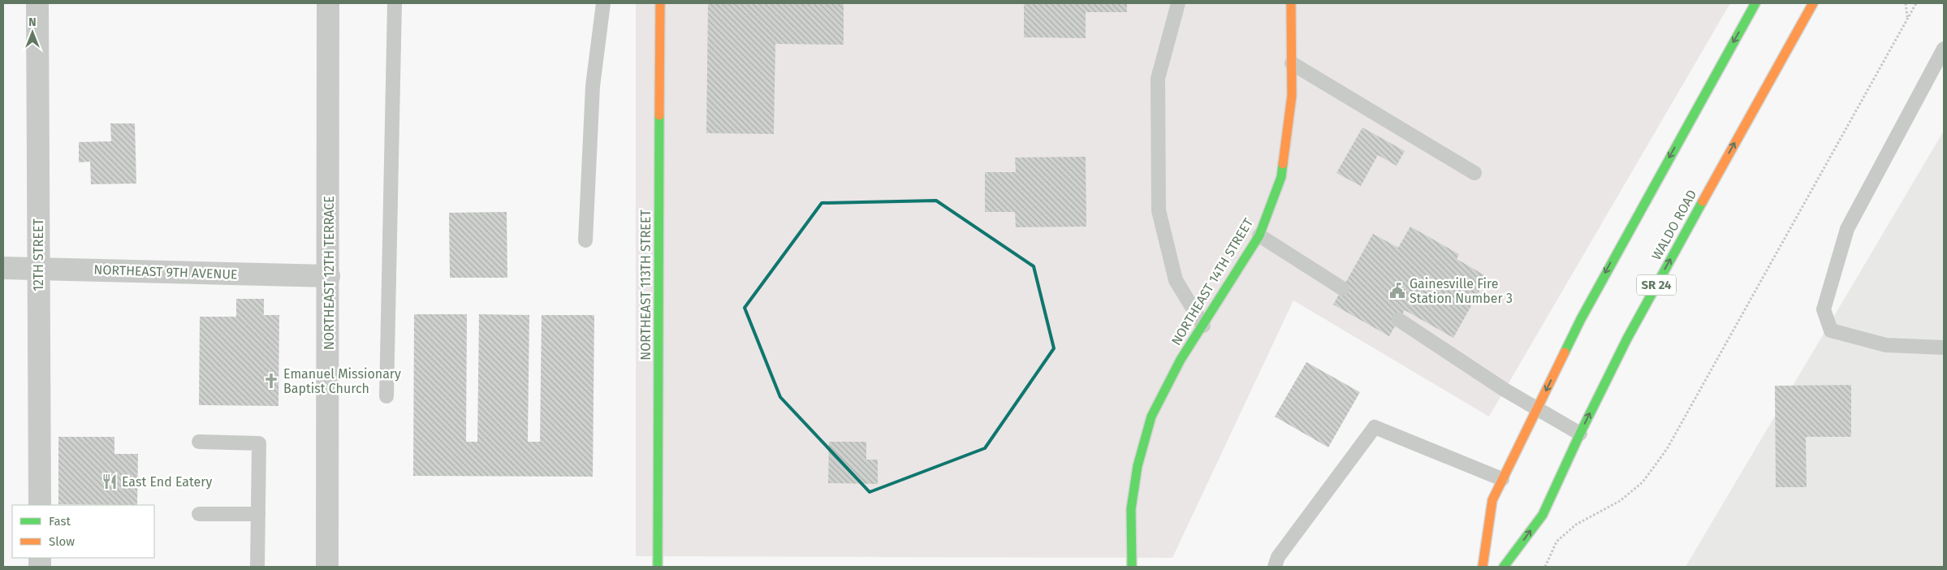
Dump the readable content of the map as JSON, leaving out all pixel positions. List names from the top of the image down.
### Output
{
  "streets": {
    "main road": [
      "WALDO ROAD",
      "NORTHEAST 14TH STREET",
      "NORTHEAST 113TH STREET",
      "SR 24"
    ],
    "street": ["12TH STREET", "NORTHEAST 9TH AVENUE", "NORTHEAST 12TH TERRACE"]
  },
  "crossings": [
    ["12TH STREET", "NORTHEAST 9TH AVENUE"],
    ["NORTHEAST 9TH AVENUE", "NORTHEAST 12TH TERRACE"]
  ],
  "places": {
    "public building": ["Gainesville Fire Station Number 3"],
    "church": ["Emanuel Missionary Baptist Church"],
    "restaurant": ["East End Eatery"]
  },
  "legend": ["Fast", "Slow"],
  "north": "top"
}
